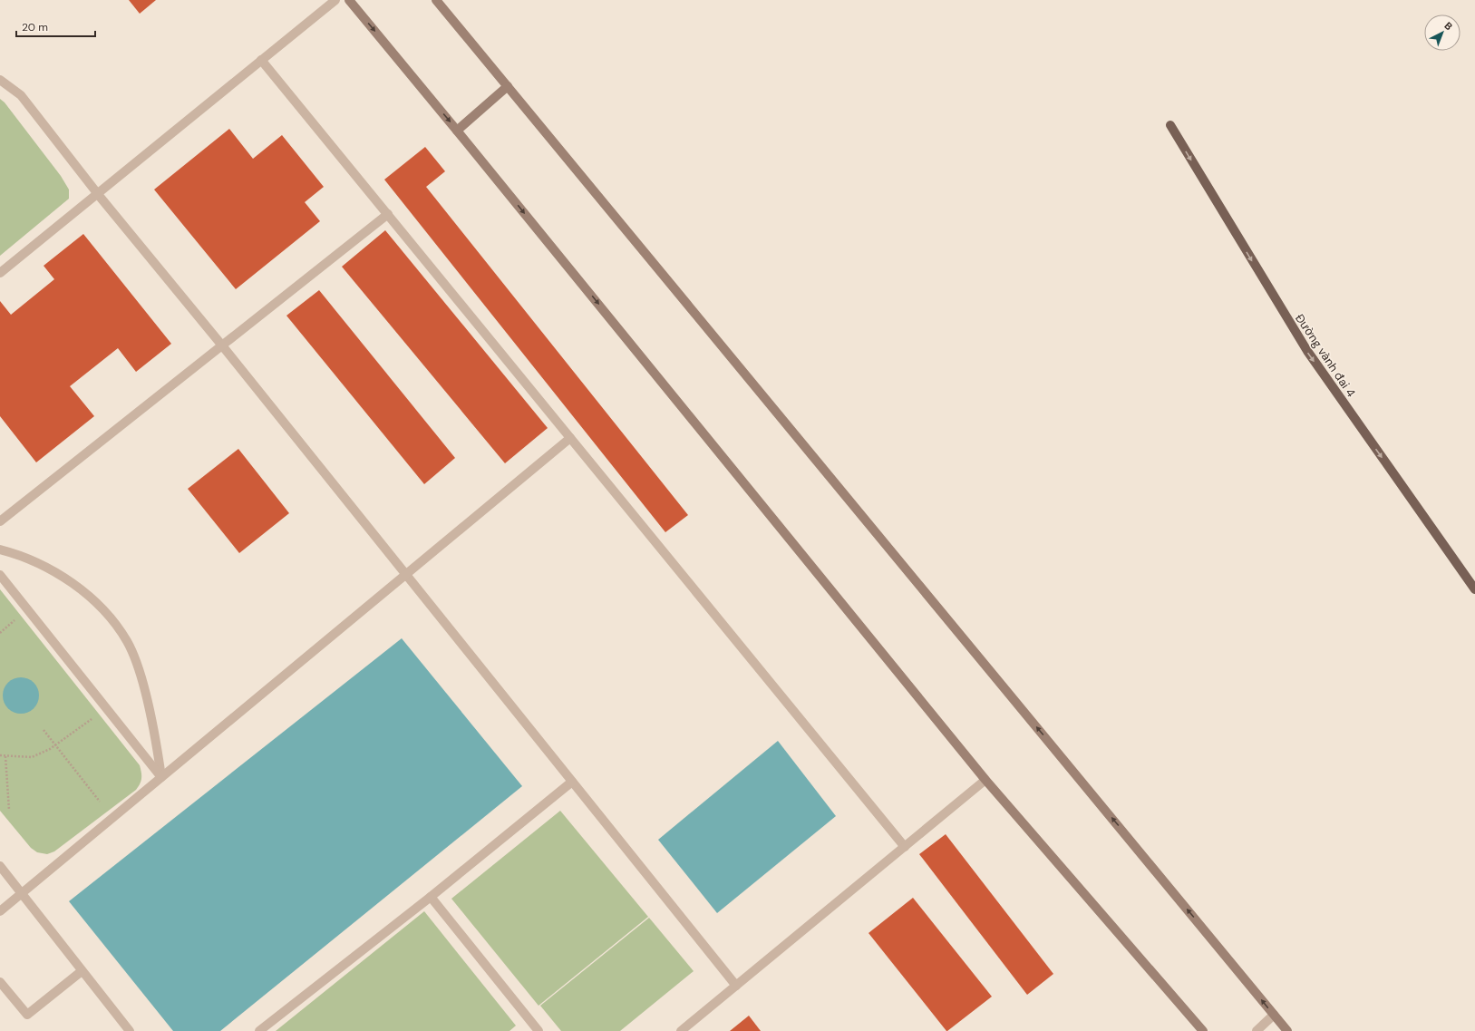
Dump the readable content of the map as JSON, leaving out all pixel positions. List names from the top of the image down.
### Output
{
  "streets": {
    "main road": ["Đường vành đai 4"]
  },
  "one_way": ["Đường vành đai 4"],
  "scale_bar": "20 m",
  "north": "top right"
}
